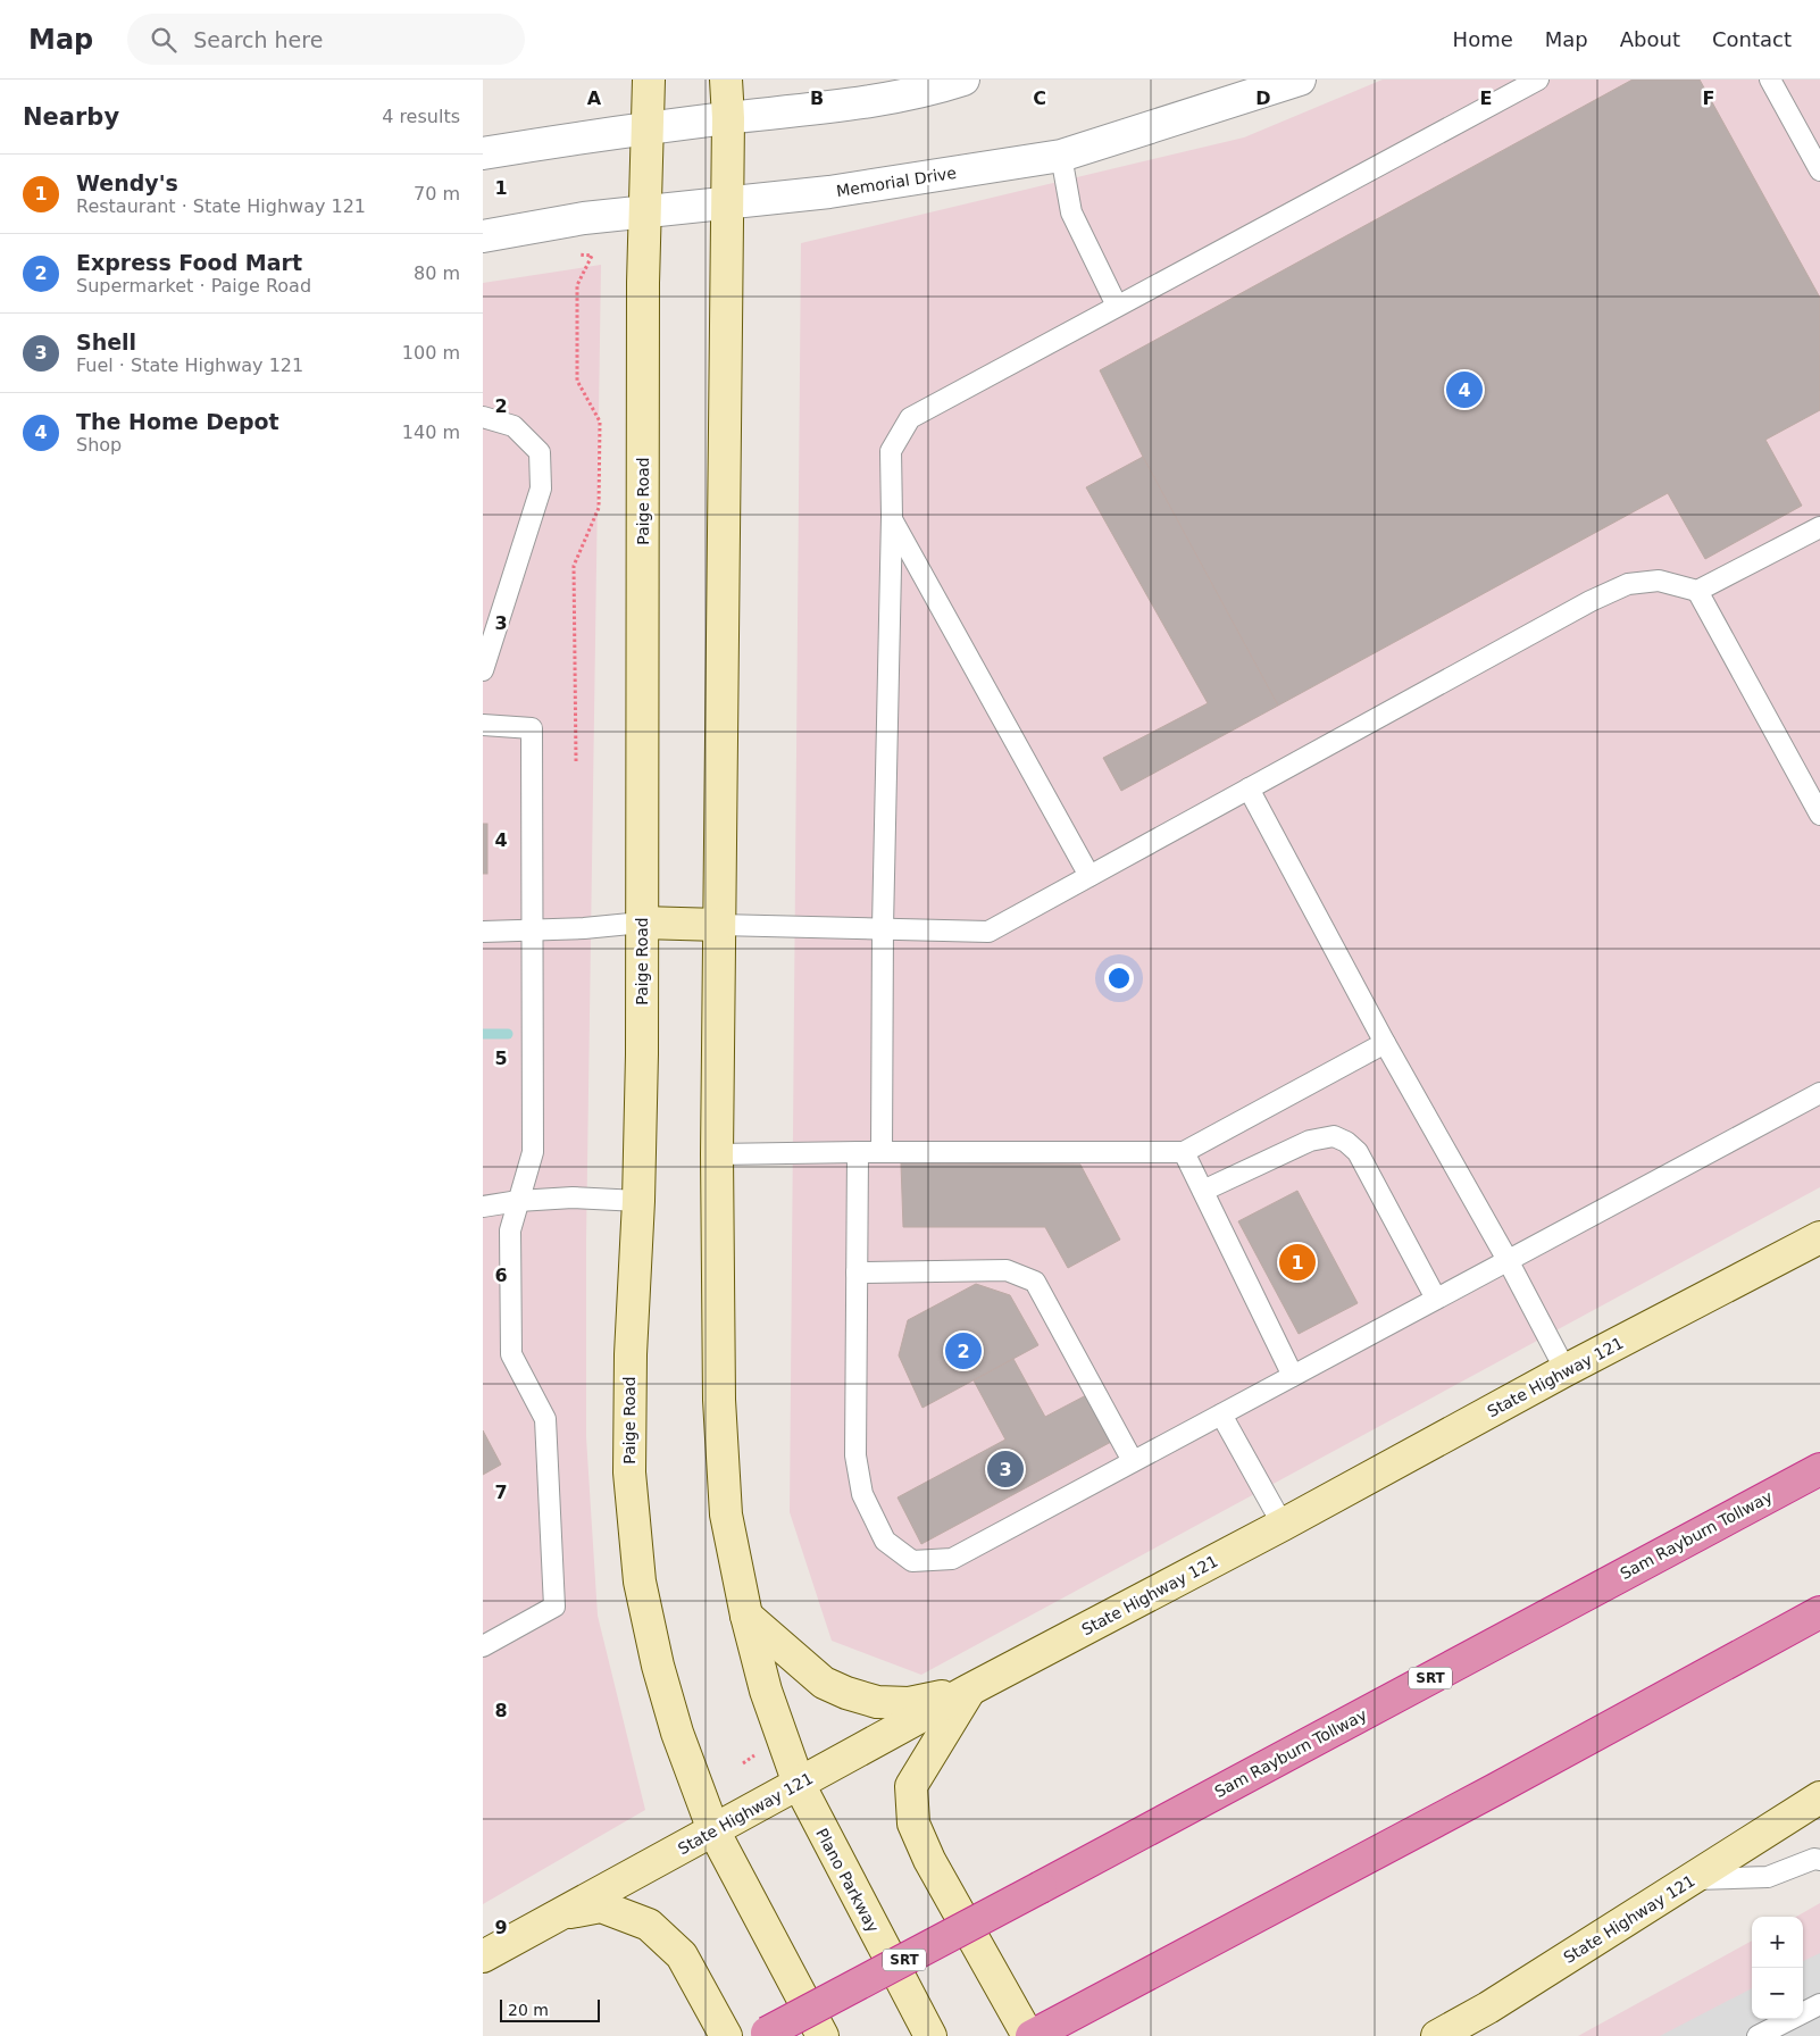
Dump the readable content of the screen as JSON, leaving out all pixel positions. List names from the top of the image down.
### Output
{
  "streets": {
    "highway": ["Sam Rayburn Tollway", "SRT"],
    "main road": ["Paige Road", "State Highway 121", "Plano Parkway"],
    "street": ["Memorial Drive"]
  },
  "crossings": [
    ["Memorial Drive", "Paige Road"],
    ["Paige Road", "State Highway 121"],
    ["State Highway 121", "Plano Parkway"]
  ],
  "scale_bar": "20 m",
  "page": {
    "header": "Map",
    "search": "Search here",
    "nav": [
      "Home",
      "Map",
      "About",
      "Contact"
    ],
    "heading": ["Nearby", "4 results"],
    "list": [
      {
        "mark": "1",
        "name": "Wendy's",
        "note": "Restaurant · State Highway 121",
        "value": "70 m"
      },
      {
        "mark": "2",
        "name": "Express Food Mart",
        "note": "Supermarket · Paige Road",
        "value": "80 m"
      },
      {
        "mark": "3",
        "name": "Shell",
        "note": "Fuel · State Highway 121",
        "value": "100 m"
      },
      {
        "mark": "4",
        "name": "The Home Depot",
        "note": "Shop",
        "value": "140 m"
      }
    ],
    "pins": [
      "4",
      "1",
      "2",
      "3"
    ],
    "map_buttons": ["+", "−"],
    "scale": "20 m"
  },
  "grid": {
    "columns": [
      "A",
      "B",
      "C",
      "D",
      "E",
      "F"
    ],
    "rows": [
      "1",
      "2",
      "3",
      "4",
      "5",
      "6",
      "7",
      "8",
      "9"
    ]
  }
}
